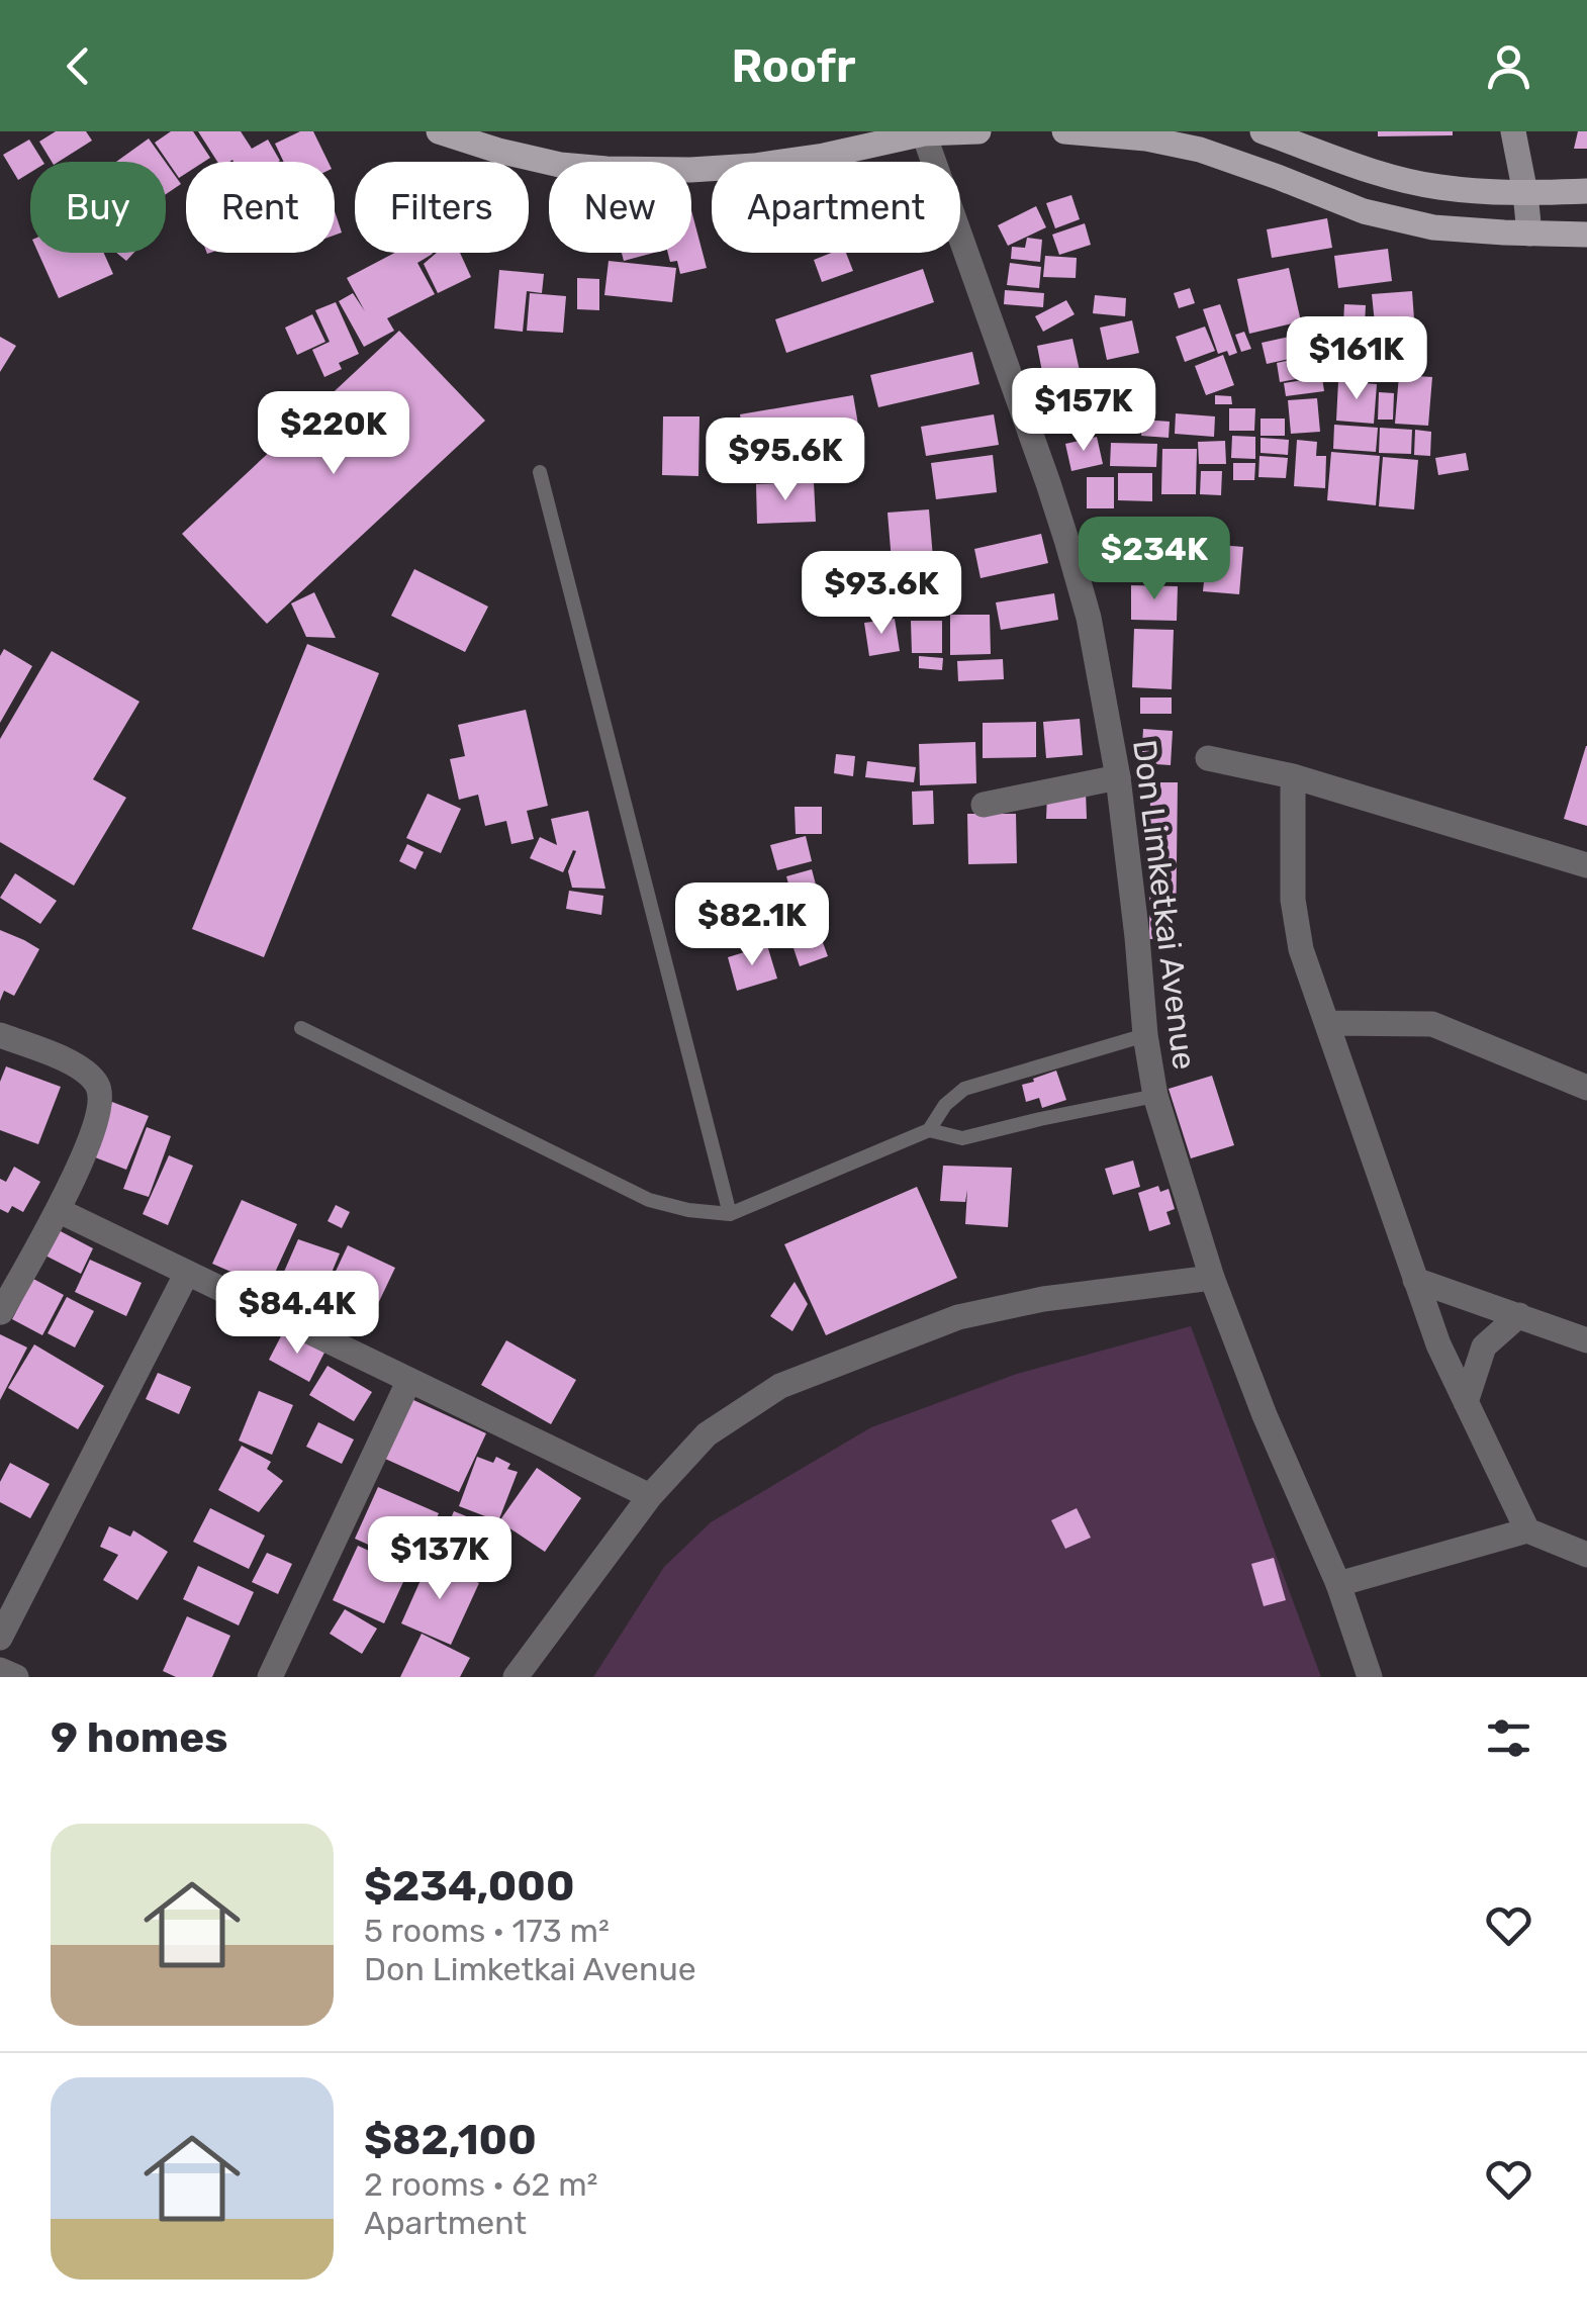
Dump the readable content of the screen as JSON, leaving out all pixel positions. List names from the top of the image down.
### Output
{
  "streets": {
    "street": ["Don Limketkai Avenue"]
  },
  "page": {
    "header": "Roofr",
    "chip": [
      "Buy",
      "Rent",
      "Filters",
      "New",
      "Apartment"
    ],
    "price": [
      "$161K",
      "$157K",
      "$220K",
      "$95.6K",
      "$234K",
      "$93.6K",
      "$82.1K",
      "$84.4K",
      "$137K"
    ],
    "heading": "9 homes",
    "list": [
      {
        "name": "$234,000",
        "note": "5 rooms · 173 m² · Don Limketkai Avenue"
      },
      {
        "name": "$82,100",
        "note": "2 rooms · 62 m² · Apartment"
      }
    ]
  }
}
